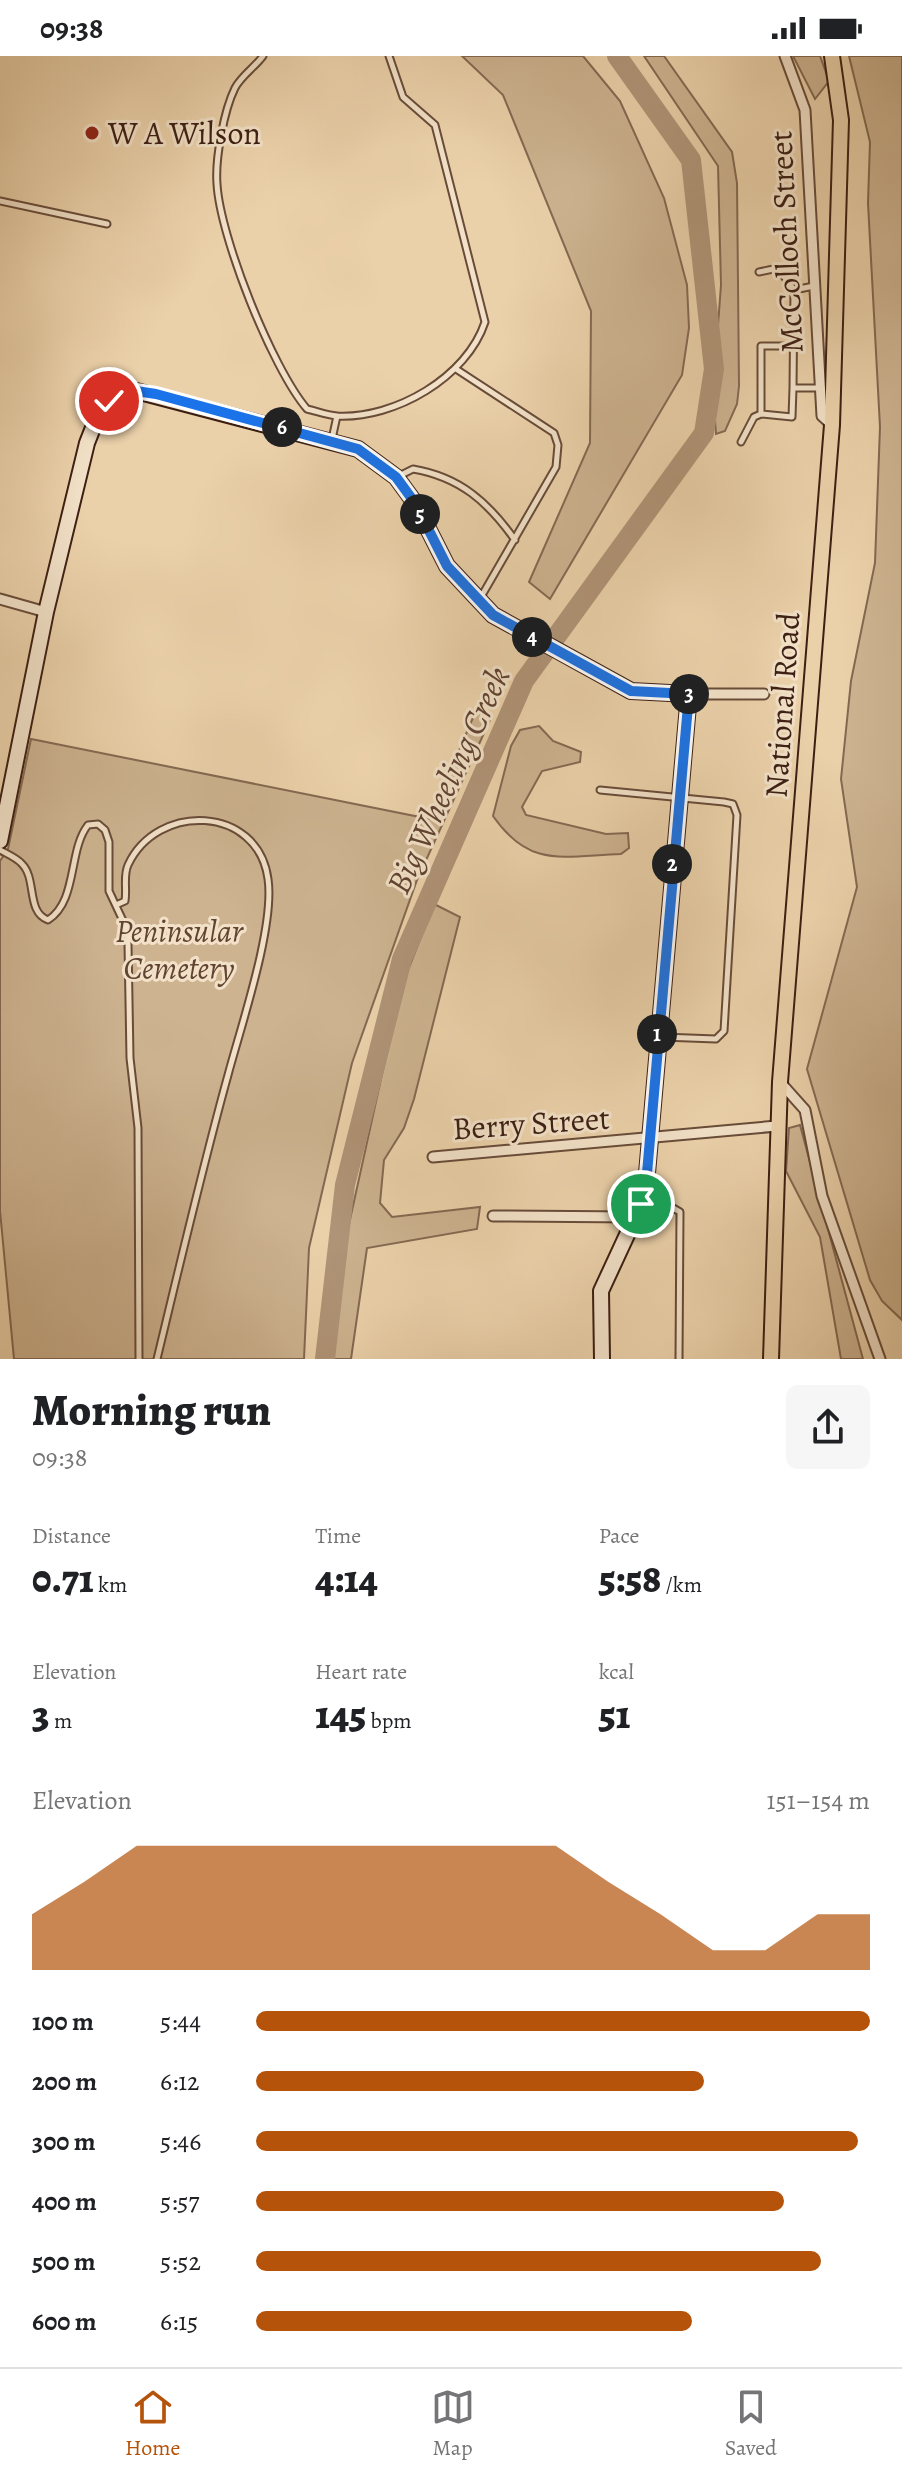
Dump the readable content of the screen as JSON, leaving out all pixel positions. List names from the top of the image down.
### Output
{
  "streets": {
    "main road": ["National Road"],
    "street": ["McColloch Street", "Berry Street"]
  },
  "crossings": [
    ["McColloch Street", "National Road"],
    ["National Road", "Berry Street"]
  ],
  "water": ["Big Wheeling Creek"],
  "parks": ["Peninsular Cemetery"],
  "places": ["W A Wilson"],
  "page": {
    "status": "09:38",
    "pins": [
      "6",
      "5",
      "4",
      "3",
      "2",
      "1"
    ],
    "heading": ["Morning run", "09:38"],
    "stats": [
      ["Distance", "0.71 km"],
      ["Time", "4:14"],
      ["Pace", "5:58 /km"],
      ["Elevation", "3 m"],
      ["Heart rate", "145 bpm"],
      ["kcal", "51"]
    ],
    "chart": ["Elevation", "151–154 m"],
    "list": [
      {
        "name": "100 m",
        "note": "5:44"
      },
      {
        "name": "200 m",
        "note": "6:12"
      },
      {
        "name": "300 m",
        "note": "5:46"
      },
      {
        "name": "400 m",
        "note": "5:57"
      },
      {
        "name": "500 m",
        "note": "5:52"
      },
      {
        "name": "600 m",
        "note": "6:15"
      }
    ],
    "tabs": ["Home", "Map", "Saved"]
  }
}
